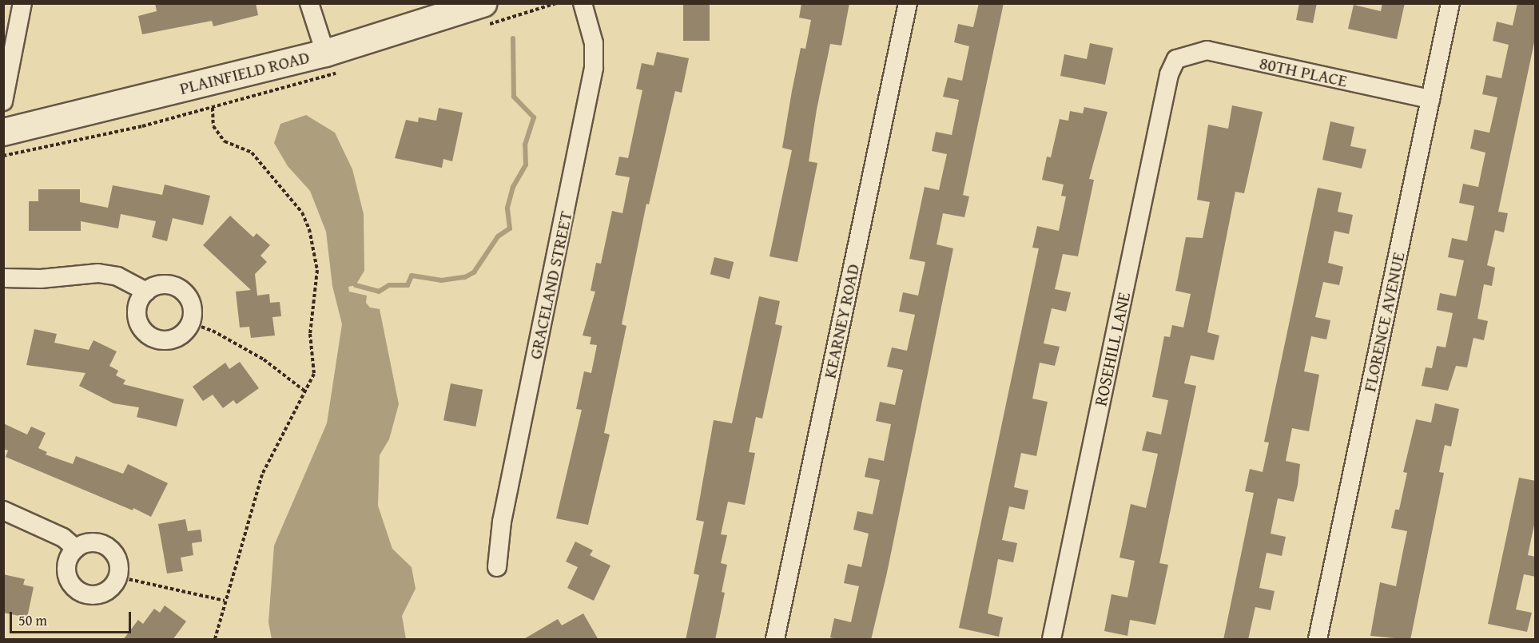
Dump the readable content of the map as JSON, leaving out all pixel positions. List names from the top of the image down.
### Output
{
  "streets": {
    "main road": ["PLAINFIELD ROAD"],
    "street": [
      "80TH PLACE",
      "GRACELAND STREET",
      "KEARNEY ROAD",
      "FLORENCE AVENUE",
      "ROSEHILL LANE"
    ]
  },
  "crossings": [
    ["80TH PLACE", "FLORENCE AVENUE"],
    ["80TH PLACE", "ROSEHILL LANE"]
  ],
  "scale_bar": "50 m"
}
